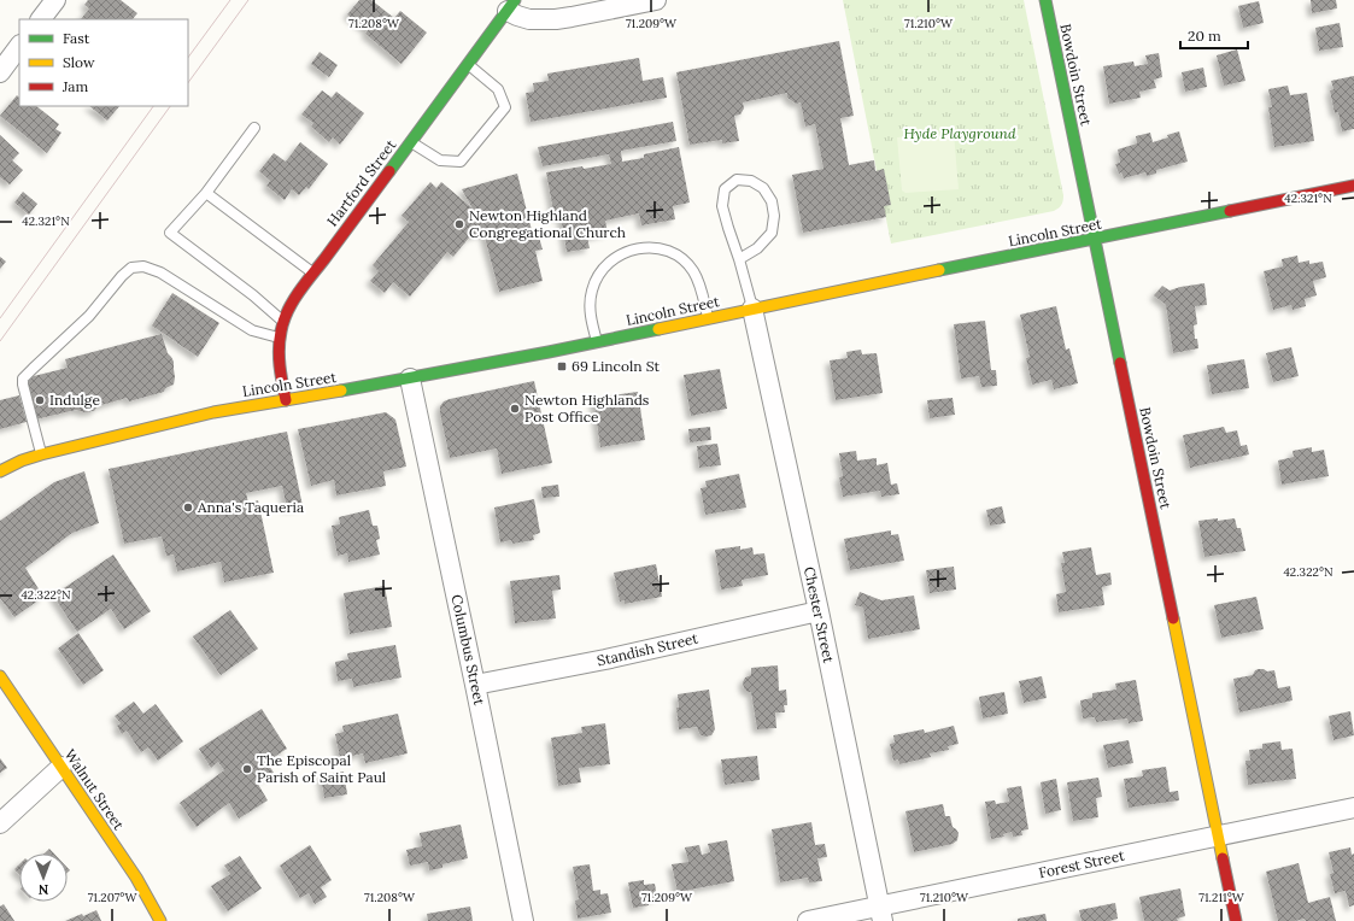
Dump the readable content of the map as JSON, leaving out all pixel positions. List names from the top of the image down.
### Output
{
  "streets": {
    "street": [
      "Bowdoin Street",
      "Hartford Street",
      "Lincoln Street",
      "Chester Street",
      "Columbus Street",
      "Standish Street",
      "Walnut Street",
      "Forest Street"
    ]
  },
  "crossings": [
    ["Bowdoin Street", "Lincoln Street"],
    ["Bowdoin Street", "Forest Street"],
    ["Hartford Street", "Lincoln Street"],
    ["Lincoln Street", "Chester Street"],
    ["Lincoln Street", "Columbus Street"],
    ["Chester Street", "Standish Street"],
    ["Chester Street", "Forest Street"],
    ["Columbus Street", "Standish Street"]
  ],
  "parks": ["Hyde Playground"],
  "places": {
    "other": [
      "Newton Highland Congregational Church",
      "Indulge",
      "Newton Highlands Post Office",
      "Anna's Taqueria",
      "The Episcopal Parish of Saint Paul"
    ],
    "transit": ["69 Lincoln St"]
  },
  "legend": ["Fast", "Slow", "Jam"],
  "scale_bar": "20 m",
  "north": "bottom",
  "coordinates": [
    "71.208°W",
    "71.209°W",
    "71.210°W",
    "42.321°N",
    "42.322°N",
    "71.207°W",
    "71.211°W"
  ]
}
